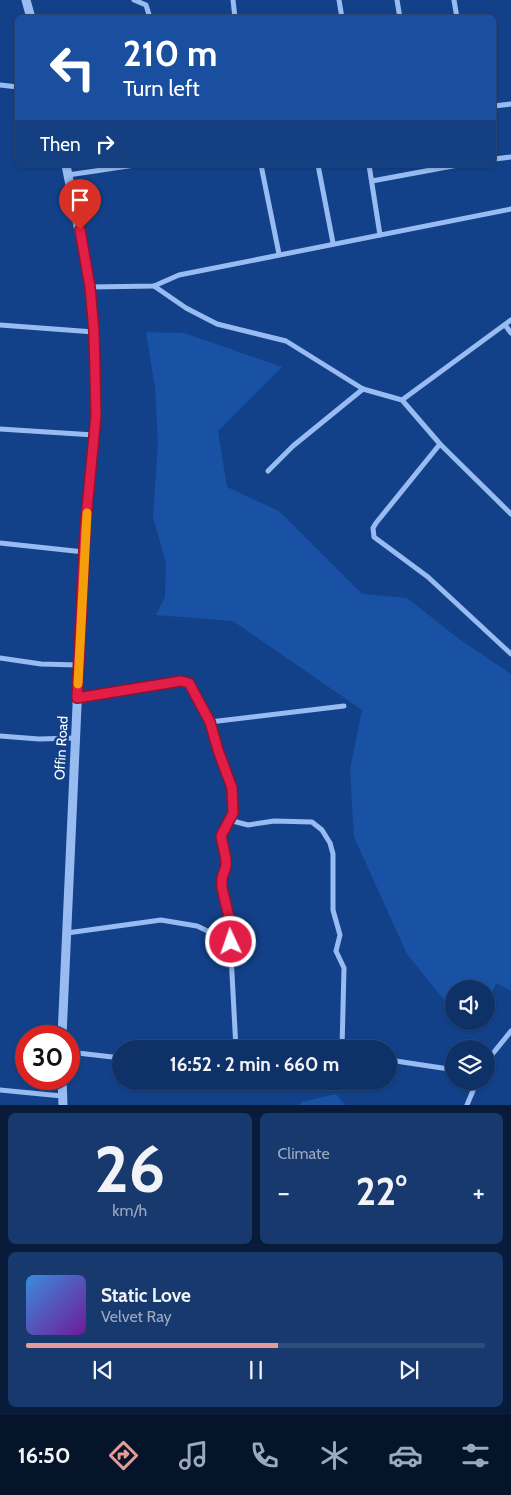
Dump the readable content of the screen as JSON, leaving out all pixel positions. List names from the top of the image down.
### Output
{
  "streets": {
    "street": ["Offin Road"]
  },
  "page": {
    "turn": ["210 m", "Turn left"],
    "then": "Then",
    "limit": "30",
    "trip": "16:52 · 2 min · 660 m",
    "tile": [
      ["26", "km/h"],
      "Climate"
    ],
    "heat": ["−", "22°", "+"],
    "song": ["Static Love", "Velvet Ray"],
    "tabs": "16:50"
  }
}
